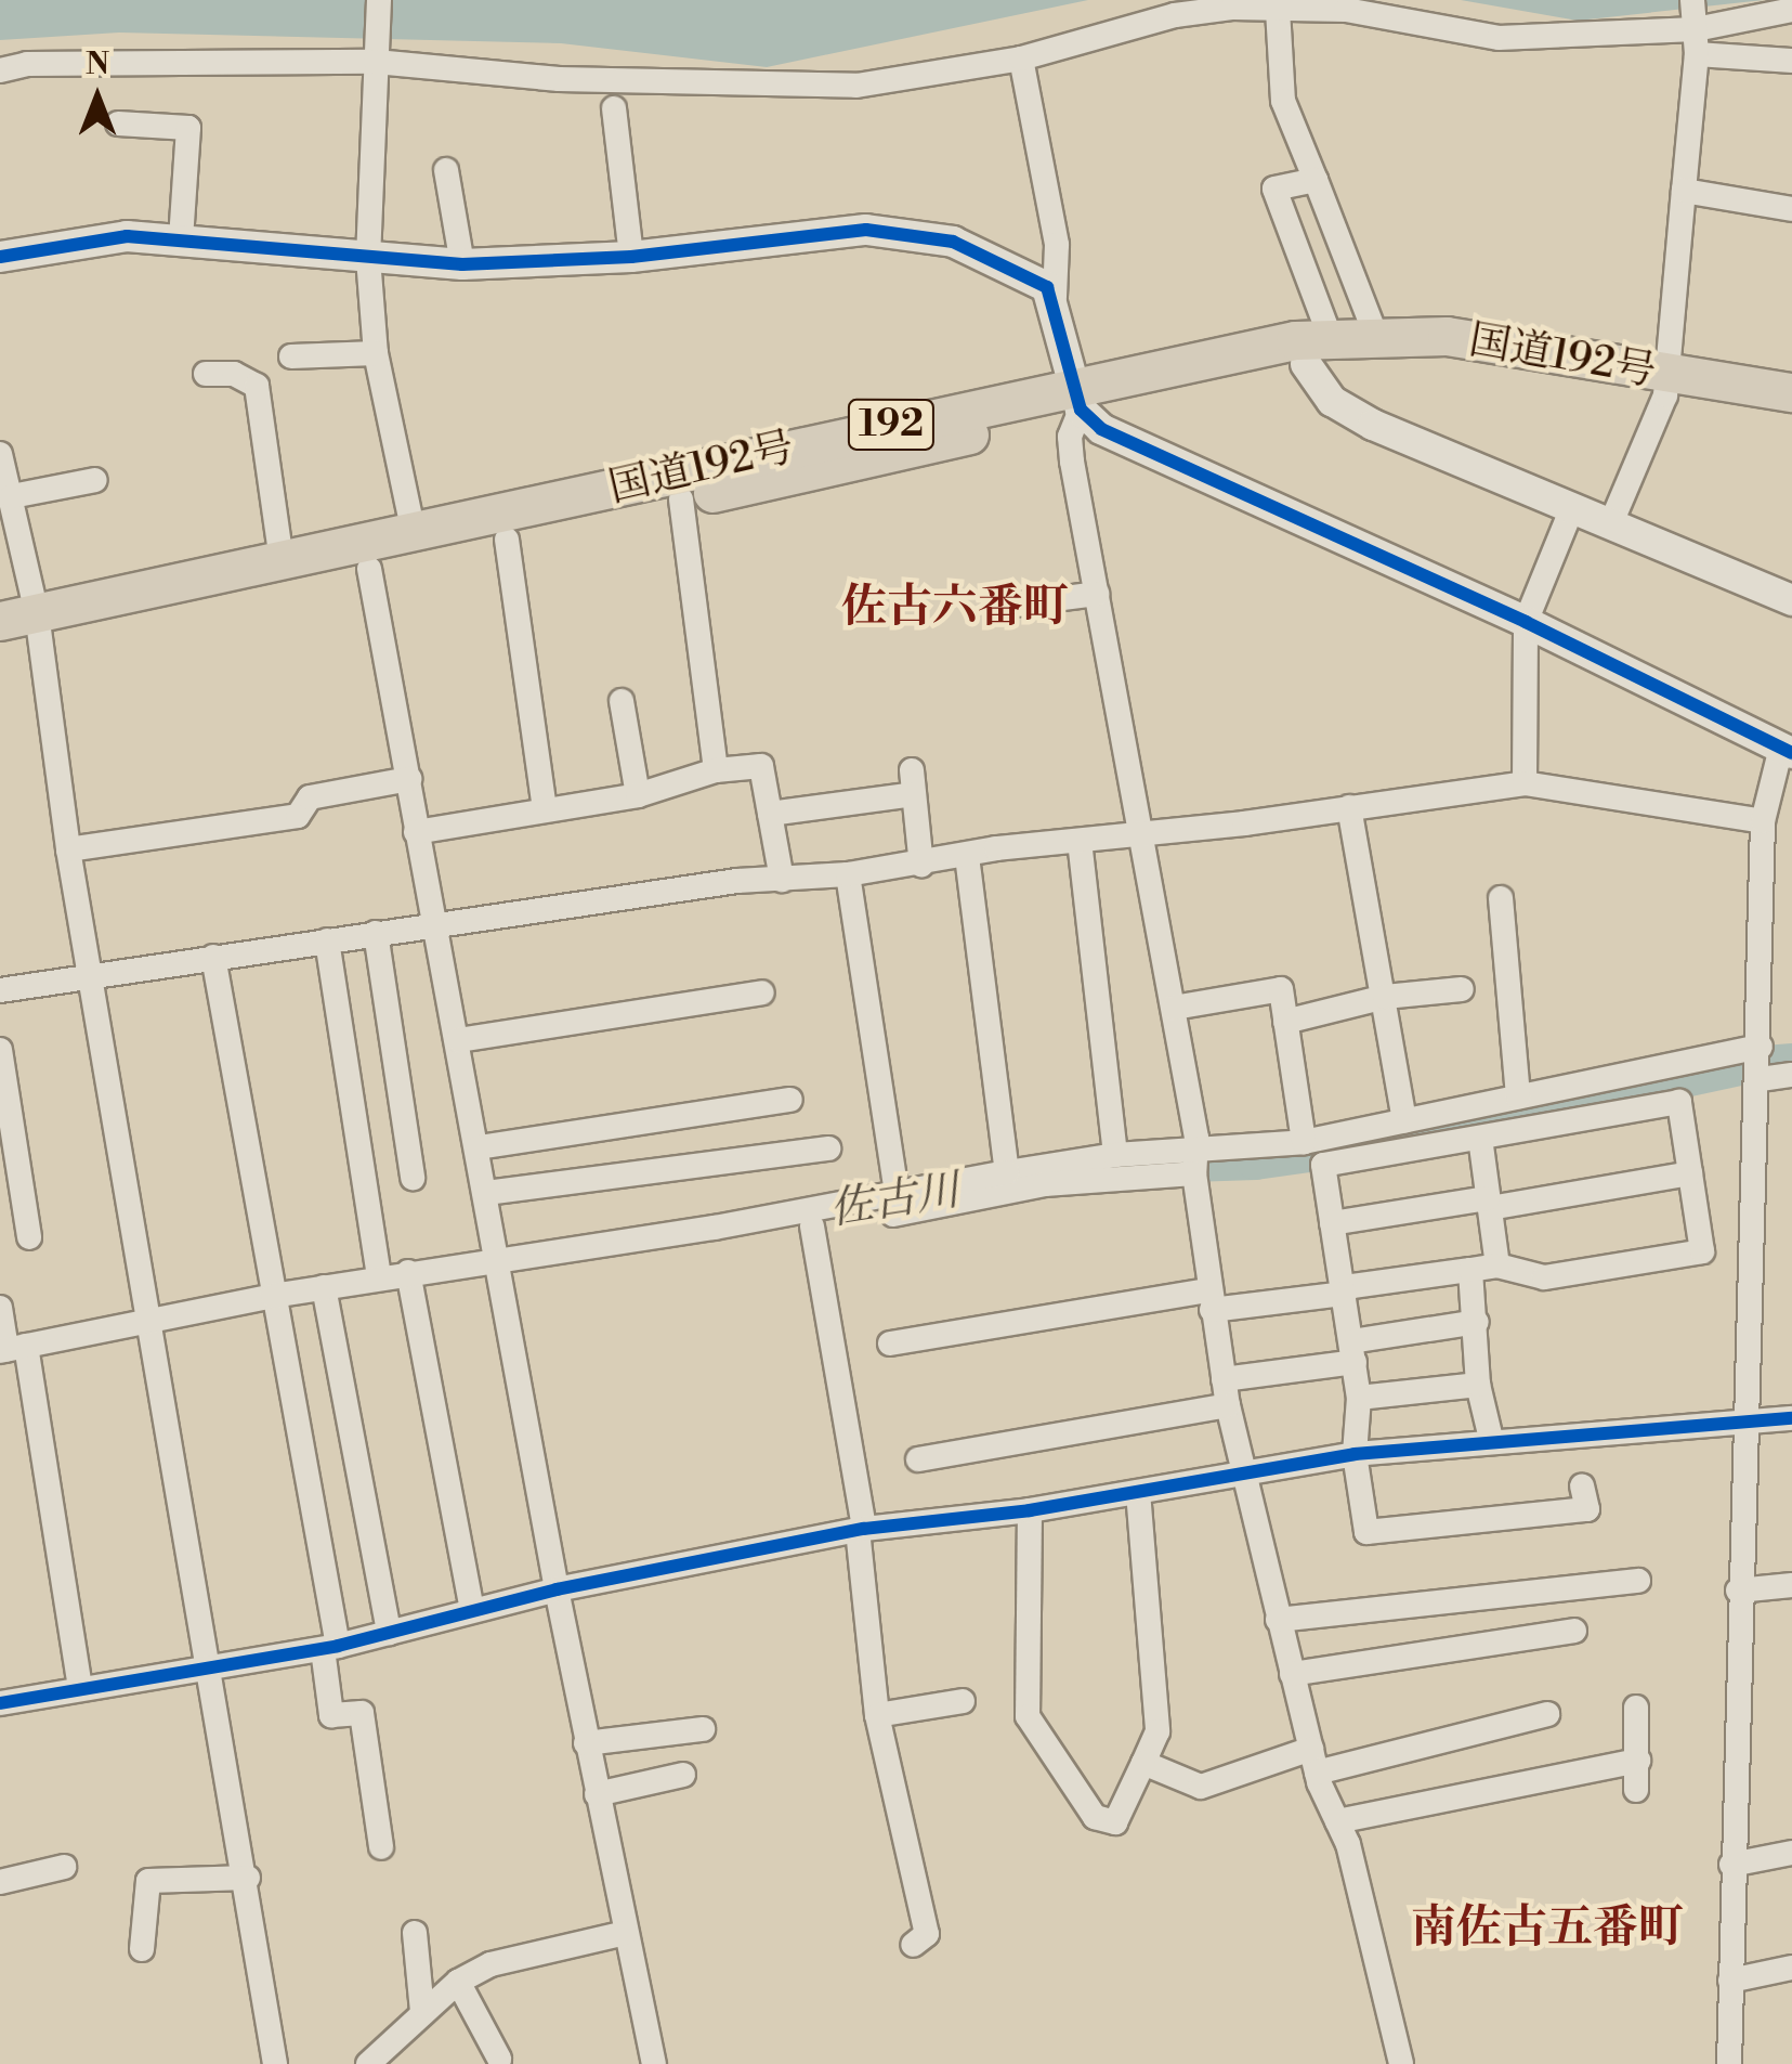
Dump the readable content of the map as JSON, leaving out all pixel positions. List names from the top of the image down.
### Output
{
  "streets": {
    "highway": ["国道192号", "192"]
  },
  "districts": ["佐古六番町", "南佐古五番町"],
  "water": ["佐古川"],
  "north": "top"
}
